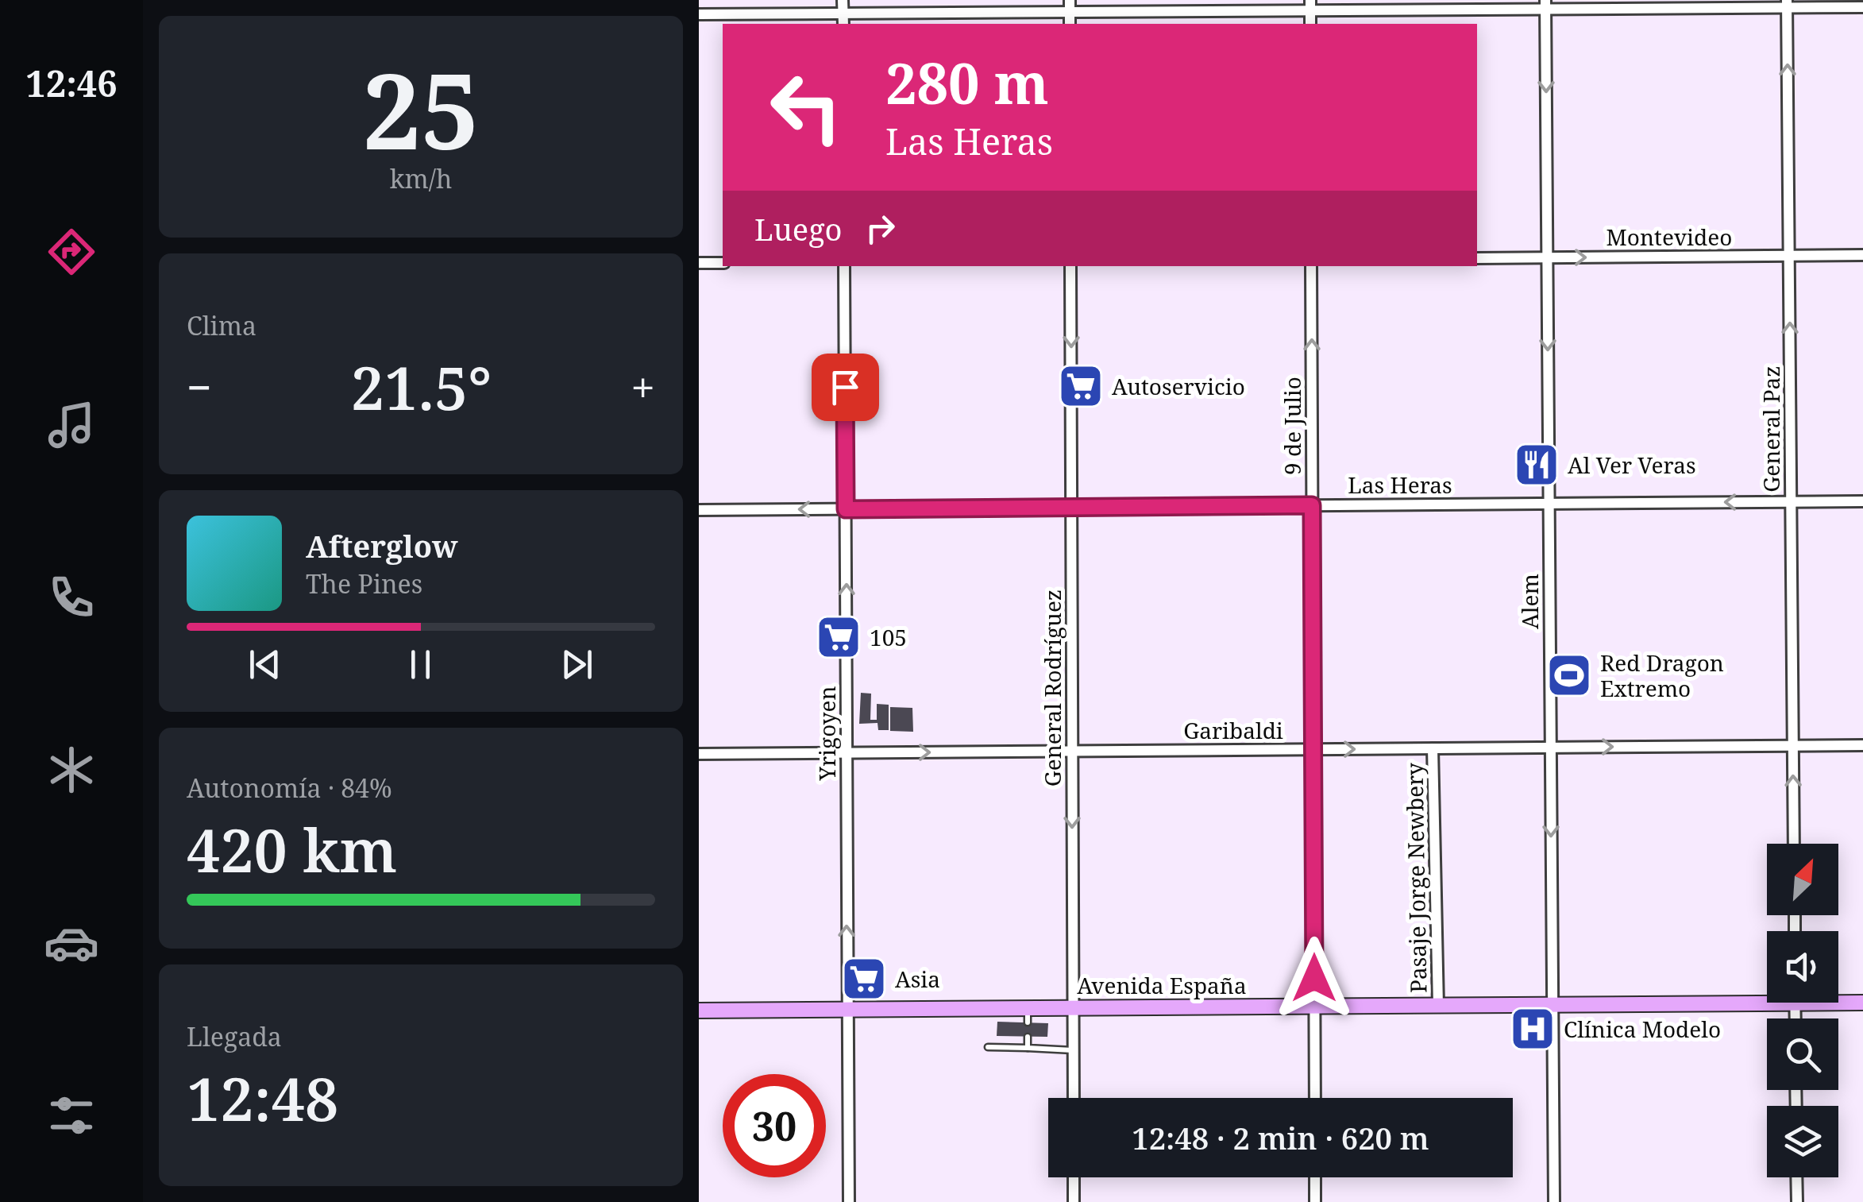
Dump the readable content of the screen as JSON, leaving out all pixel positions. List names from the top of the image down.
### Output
{
  "streets": {
    "main road": ["Avenida España"],
    "street": [
      "Montevideo",
      "9 de Julio",
      "General Paz",
      "Las Heras",
      "Alem",
      "General Rodríguez",
      "Garibaldi",
      "Yrigoyen",
      "Pasaje Jorge Newbery"
    ]
  },
  "crossings": [
    ["Montevideo", "General Paz"],
    ["Montevideo", "Alem"],
    ["9 de Julio", "Las Heras"],
    ["9 de Julio", "Garibaldi"],
    ["9 de Julio", "Avenida España"],
    ["General Paz", "Las Heras"],
    ["General Paz", "Garibaldi"],
    ["Las Heras", "Alem"],
    ["Las Heras", "General Rodríguez"],
    ["Las Heras", "Yrigoyen"],
    ["Alem", "Garibaldi"],
    ["Alem", "Avenida España"],
    ["General Rodríguez", "Garibaldi"],
    ["General Rodríguez", "Avenida España"],
    ["Garibaldi", "Yrigoyen"],
    ["Garibaldi", "Pasaje Jorge Newbery"],
    ["Yrigoyen", "Avenida España"],
    ["Pasaje Jorge Newbery", "Avenida España"]
  ],
  "one_way": [
    "Montevideo",
    "General Paz",
    "Alem",
    "General Rodríguez",
    "Garibaldi",
    "Yrigoyen"
  ],
  "places": {
    "supermarket": ["Autoservicio", "105", "Asia"],
    "restaurant": ["Al Ver Veras"],
    "sports": ["Red Dragon Extremo"],
    "hospital": ["Clínica Modelo"]
  },
  "north": "top right",
  "page": {
    "tabs": "12:46",
    "tile": [
      ["25", "km/h"],
      "Clima",
      ["Autonomía · 84%", "420 km"],
      ["Llegada", "12:48"]
    ],
    "turn": ["280 m", "Las Heras"],
    "then": "Luego",
    "heat": ["−", "21.5°", "+"],
    "song": ["Afterglow", "The Pines"],
    "limit": "30",
    "trip": "12:48 · 2 min · 620 m"
  }
}
